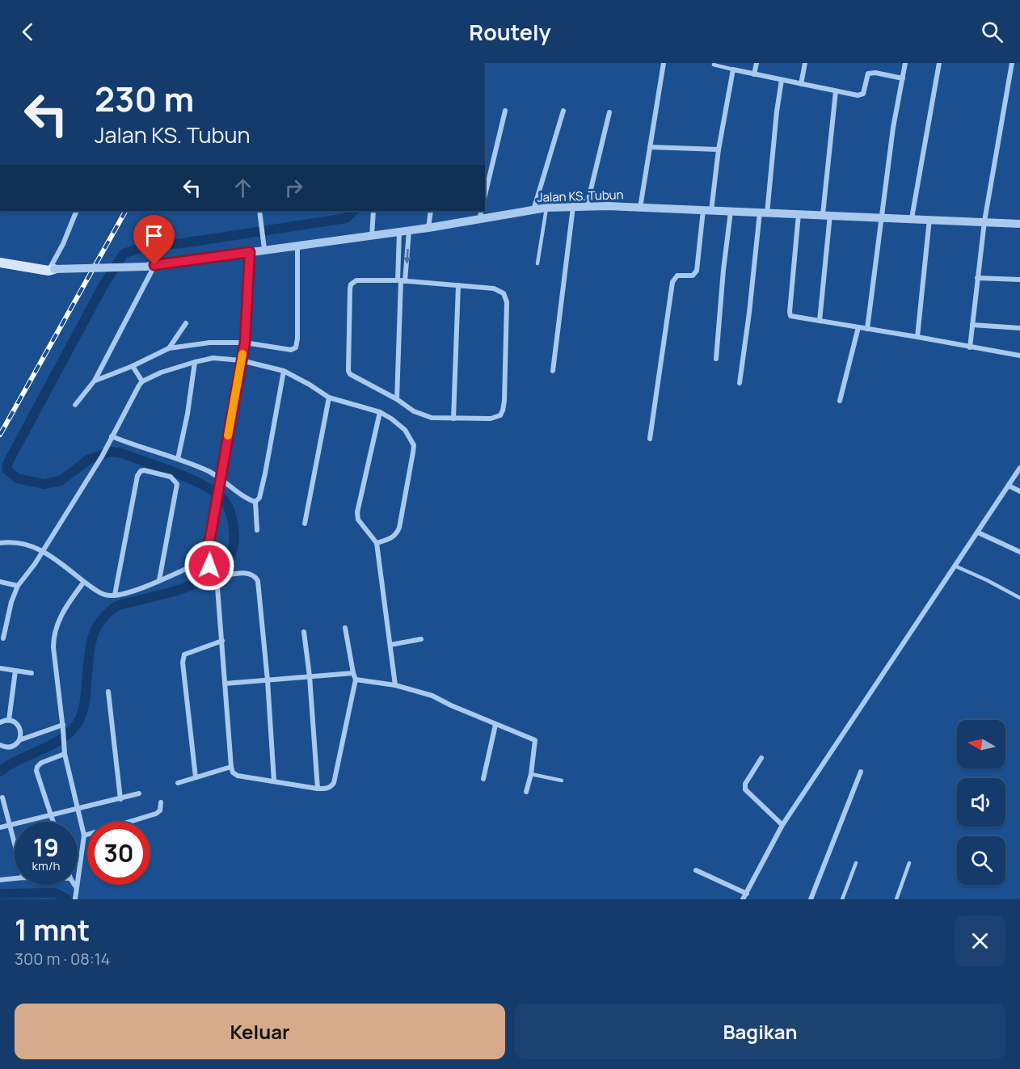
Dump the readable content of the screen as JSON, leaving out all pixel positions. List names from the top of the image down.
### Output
{
  "streets": {
    "street": ["Jalan KS. Tubun"]
  },
  "north": "left",
  "page": {
    "header": "Routely",
    "turn": ["230 m", "Jalan KS. Tubun"],
    "speed": "19 km/h",
    "limit": "30",
    "heading": ["1 mnt", "300 m · 08:14"],
    "buttons": ["Keluar", "Bagikan"]
  }
}
